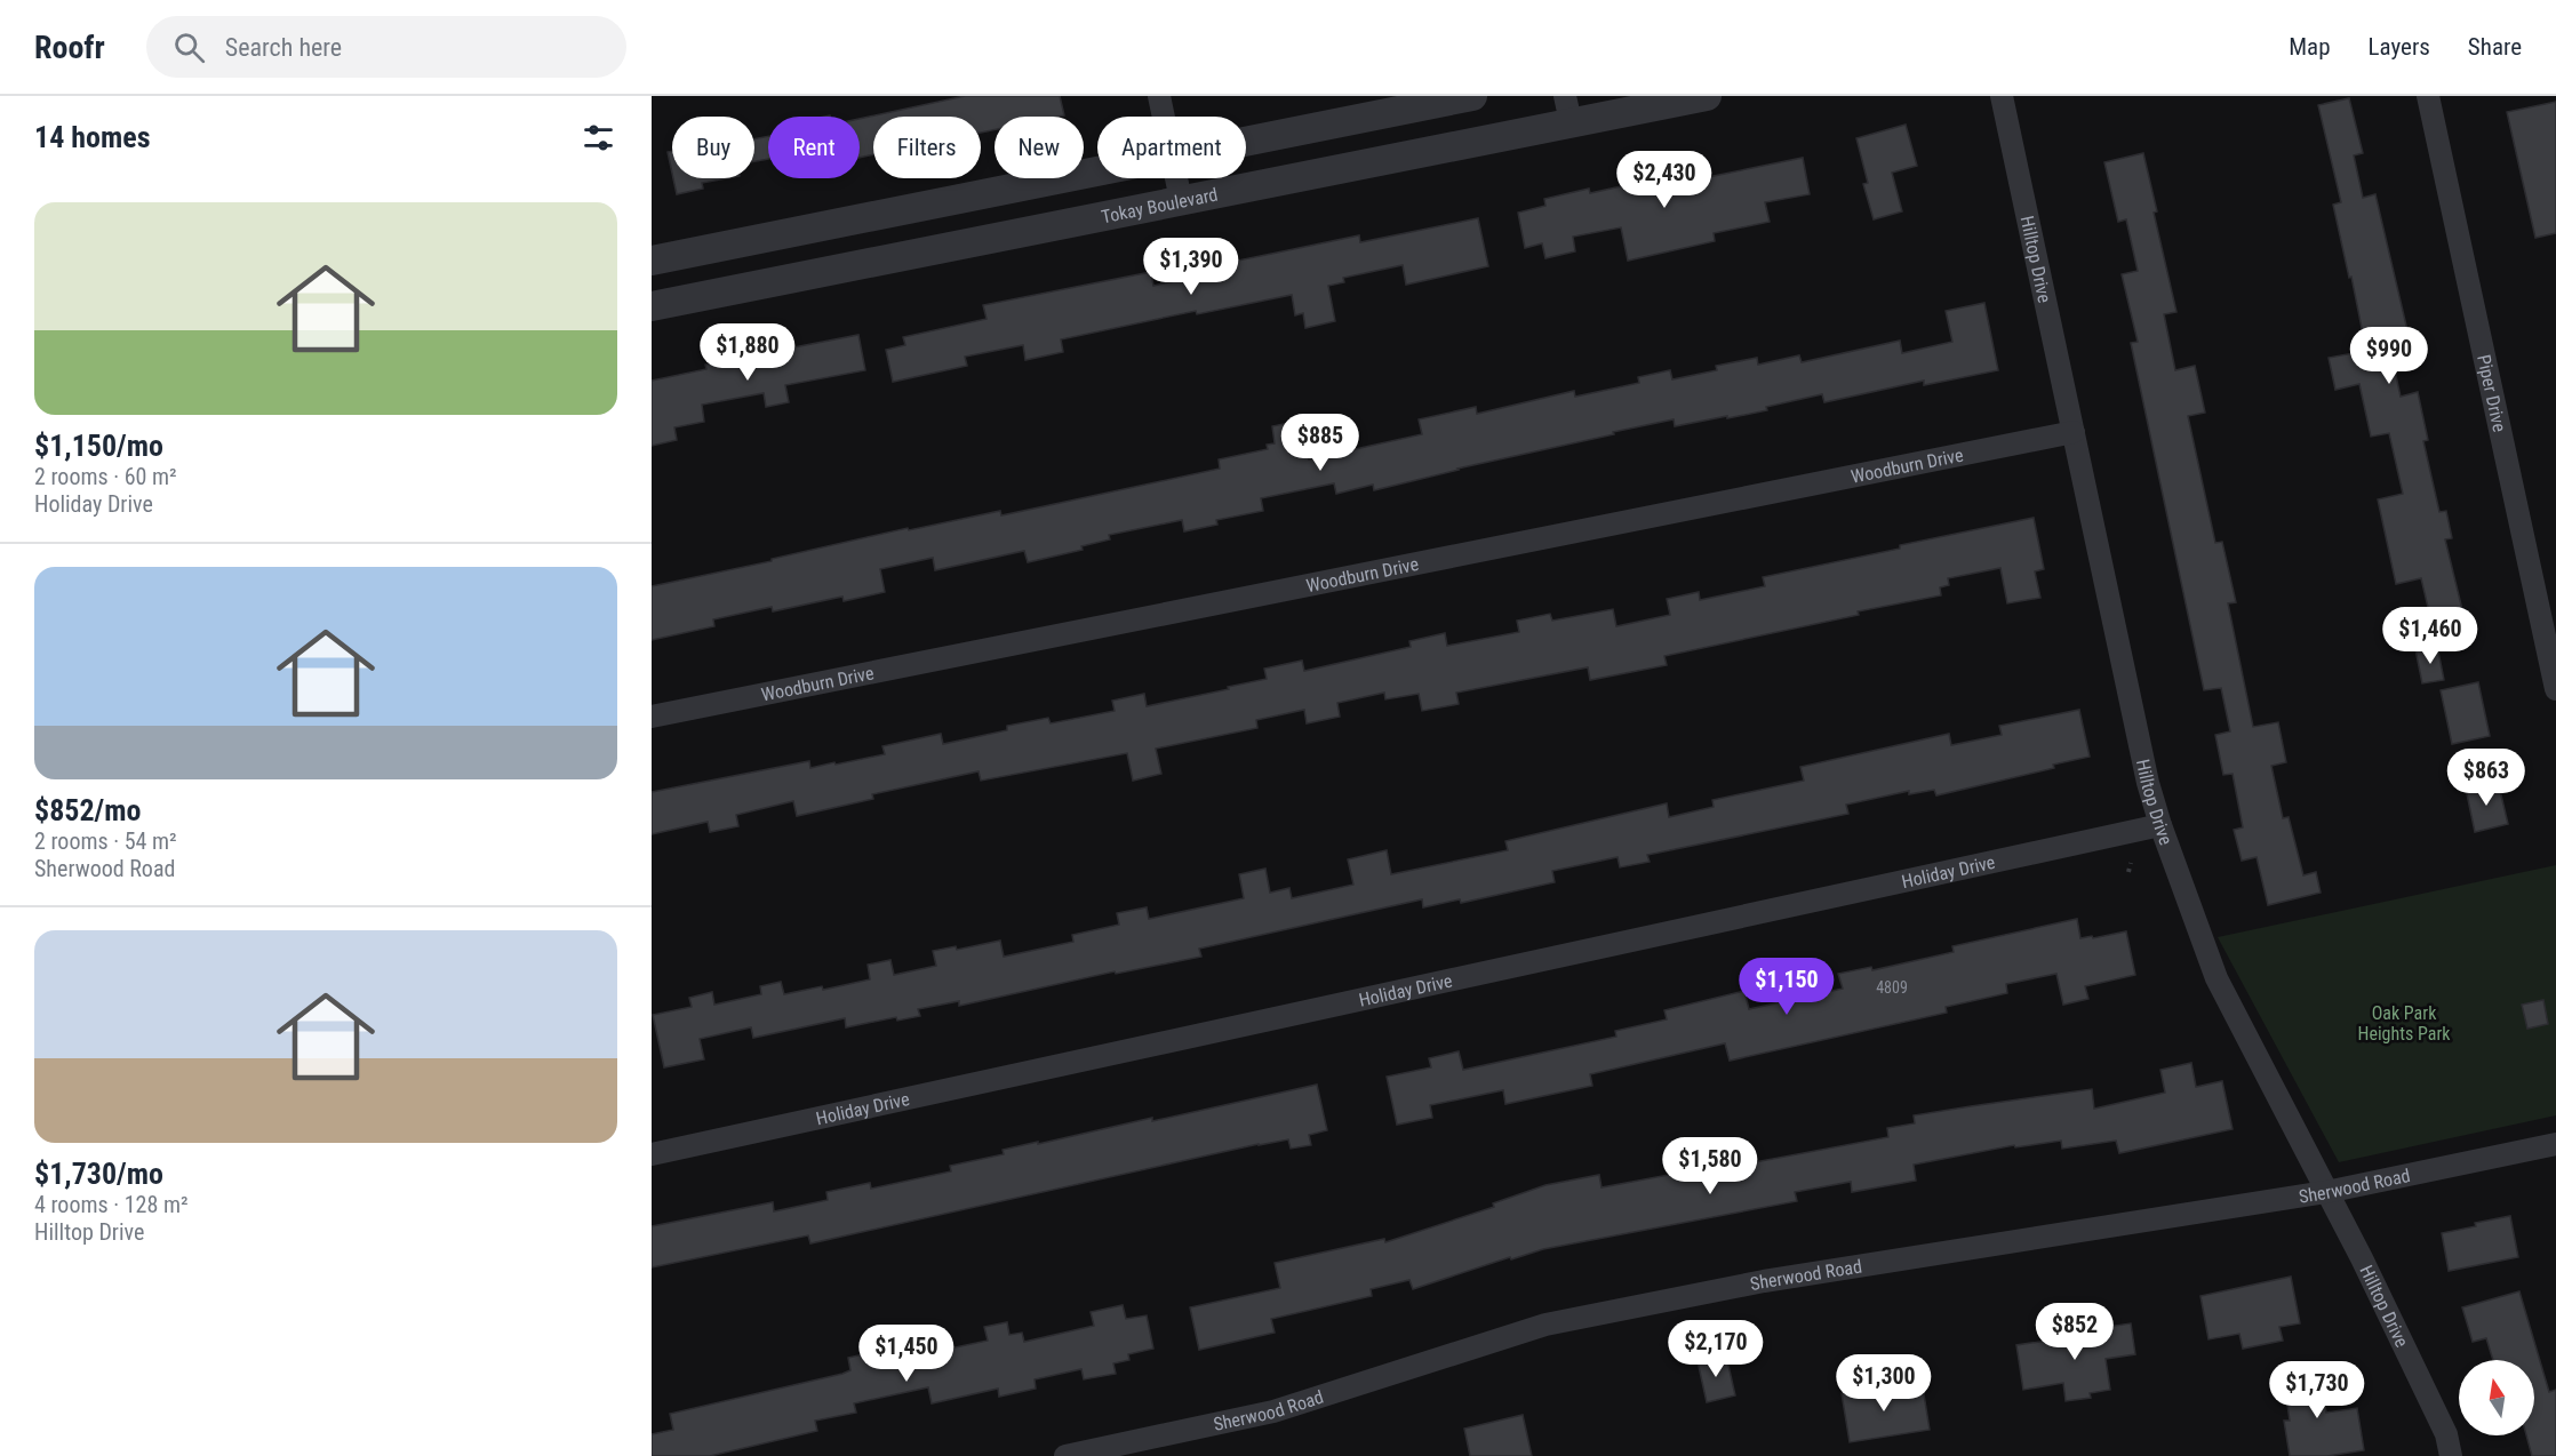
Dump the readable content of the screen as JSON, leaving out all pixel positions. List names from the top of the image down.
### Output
{
  "streets": {
    "street": [
      "Tokay Boulevard",
      "Hilltop Drive",
      "Piper Drive",
      "Woodburn Drive",
      "Holiday Drive",
      "Sherwood Road"
    ]
  },
  "crossings": [
    ["Hilltop Drive", "Woodburn Drive"],
    ["Hilltop Drive", "Holiday Drive"],
    ["Hilltop Drive", "Sherwood Road"]
  ],
  "parks": ["Oak Park Heights Park"],
  "house_numbers": ["4809"],
  "north": "top",
  "page": {
    "header": "Roofr",
    "search": "Search here",
    "nav": ["Map", "Layers", "Share"],
    "heading": "14 homes",
    "chip": [
      "Buy",
      "Rent",
      "Filters",
      "New",
      "Apartment"
    ],
    "price": [
      "$2,430",
      "$1,390",
      "$1,880",
      "$990",
      "$885",
      "$1,460",
      "$863",
      "$1,150",
      "$1,580",
      "$852",
      "$2,170",
      "$1,450",
      "$1,300",
      "$1,730"
    ],
    "list": [
      {
        "name": "$1,150/mo",
        "note": "2 rooms · 60 m² · Holiday Drive"
      },
      {
        "name": "$852/mo",
        "note": "2 rooms · 54 m² · Sherwood Road"
      },
      {
        "name": "$1,730/mo",
        "note": "4 rooms · 128 m² · Hilltop Drive"
      }
    ]
  }
}
